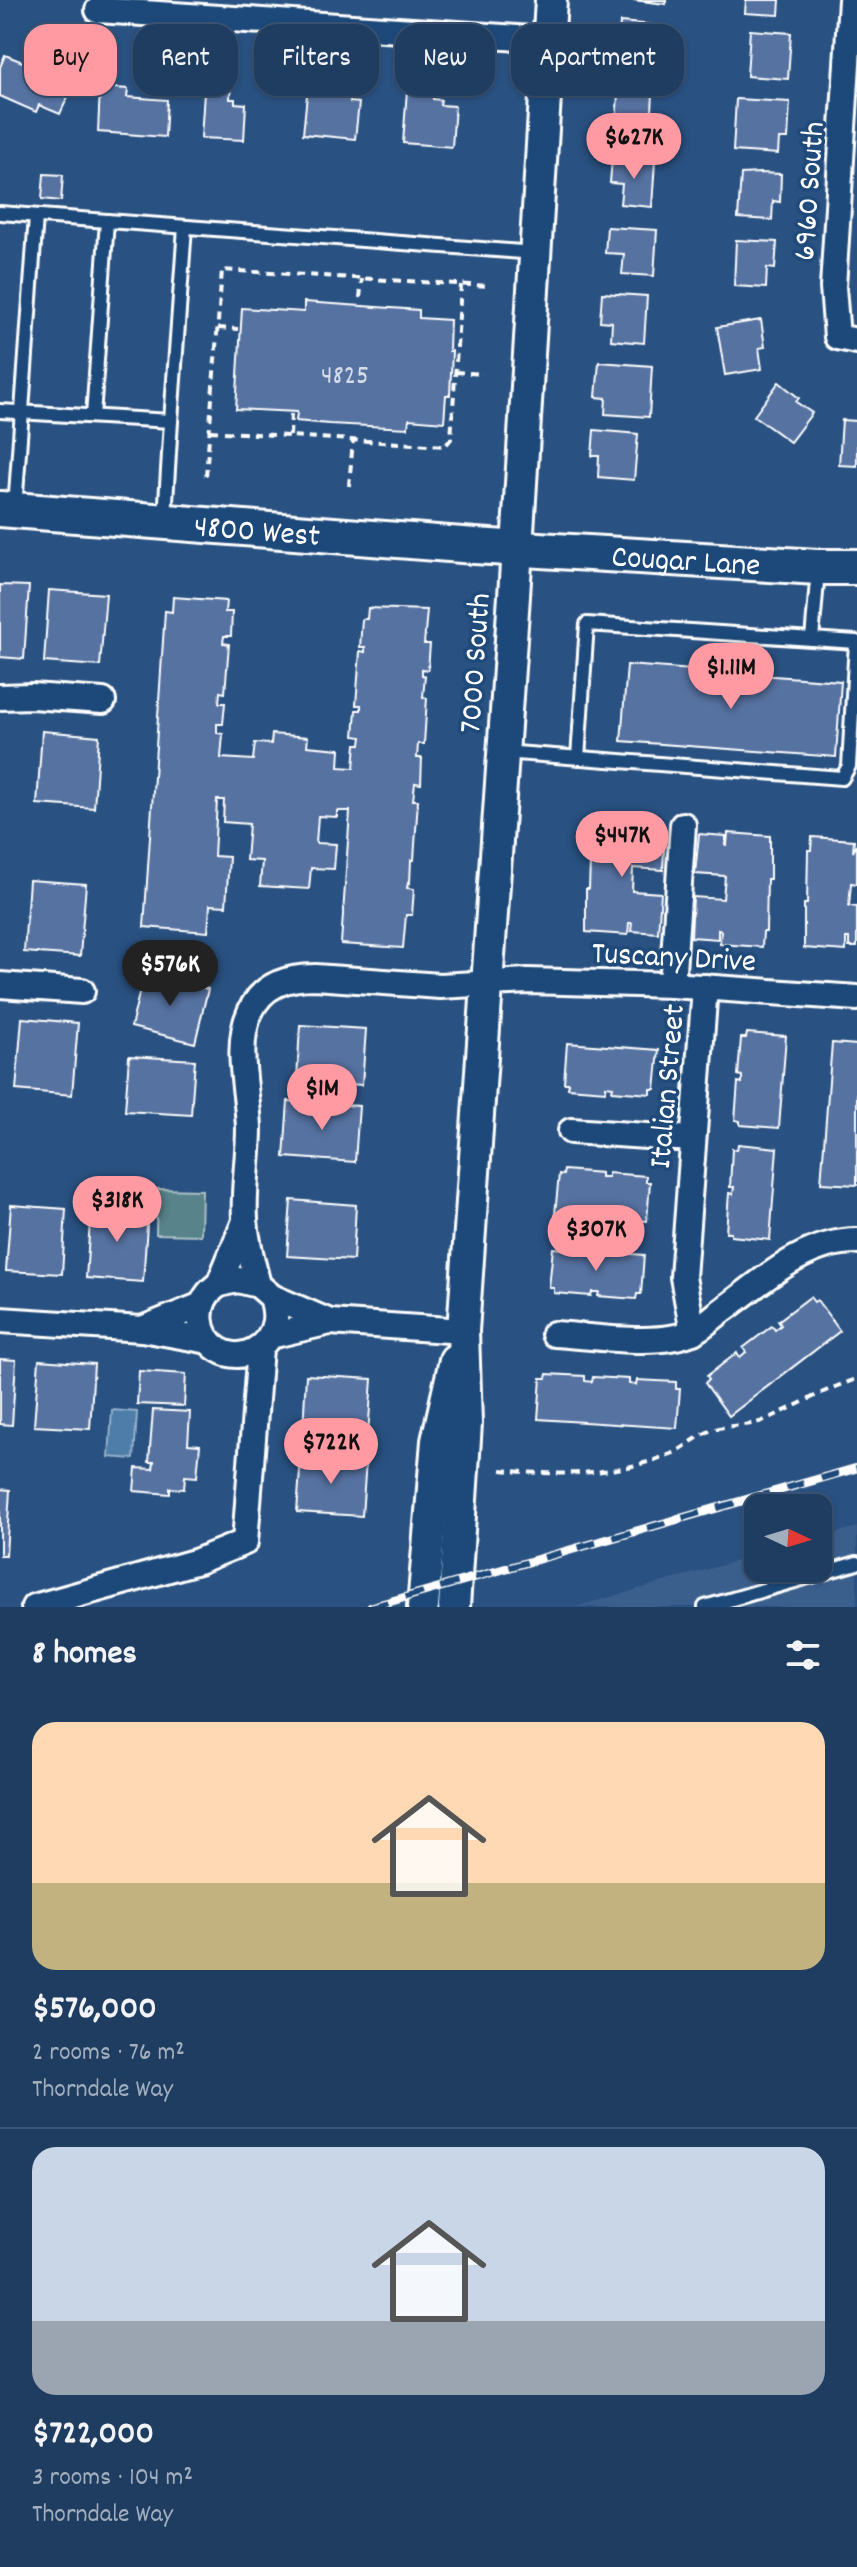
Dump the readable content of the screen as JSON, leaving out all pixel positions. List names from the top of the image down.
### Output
{
  "streets": {
    "main road": ["4800 West", "Cougar Lane"],
    "street": [
      "6960 South",
      "7000 South",
      "Tuscany Drive",
      "Italian Street"
    ]
  },
  "crossings": [
    ["4800 West", "Cougar Lane"],
    ["4800 West", "7000 South"],
    ["Cougar Lane", "7000 South"],
    ["7000 South", "Tuscany Drive"],
    ["Tuscany Drive", "Italian Street"]
  ],
  "house_numbers": ["4825"],
  "north": "right",
  "page": {
    "chip": [
      "Buy",
      "Rent",
      "Filters",
      "New",
      "Apartment"
    ],
    "price": [
      "$627K",
      "$1.11M",
      "$447K",
      "$576K",
      "$1M",
      "$318K",
      "$307K",
      "$722K"
    ],
    "heading": "8 homes",
    "list": [
      {
        "name": "$576,000",
        "note": "2 rooms · 76 m² · Thorndale Way"
      },
      {
        "name": "$722,000",
        "note": "3 rooms · 104 m² · Thorndale Way"
      }
    ]
  }
}
